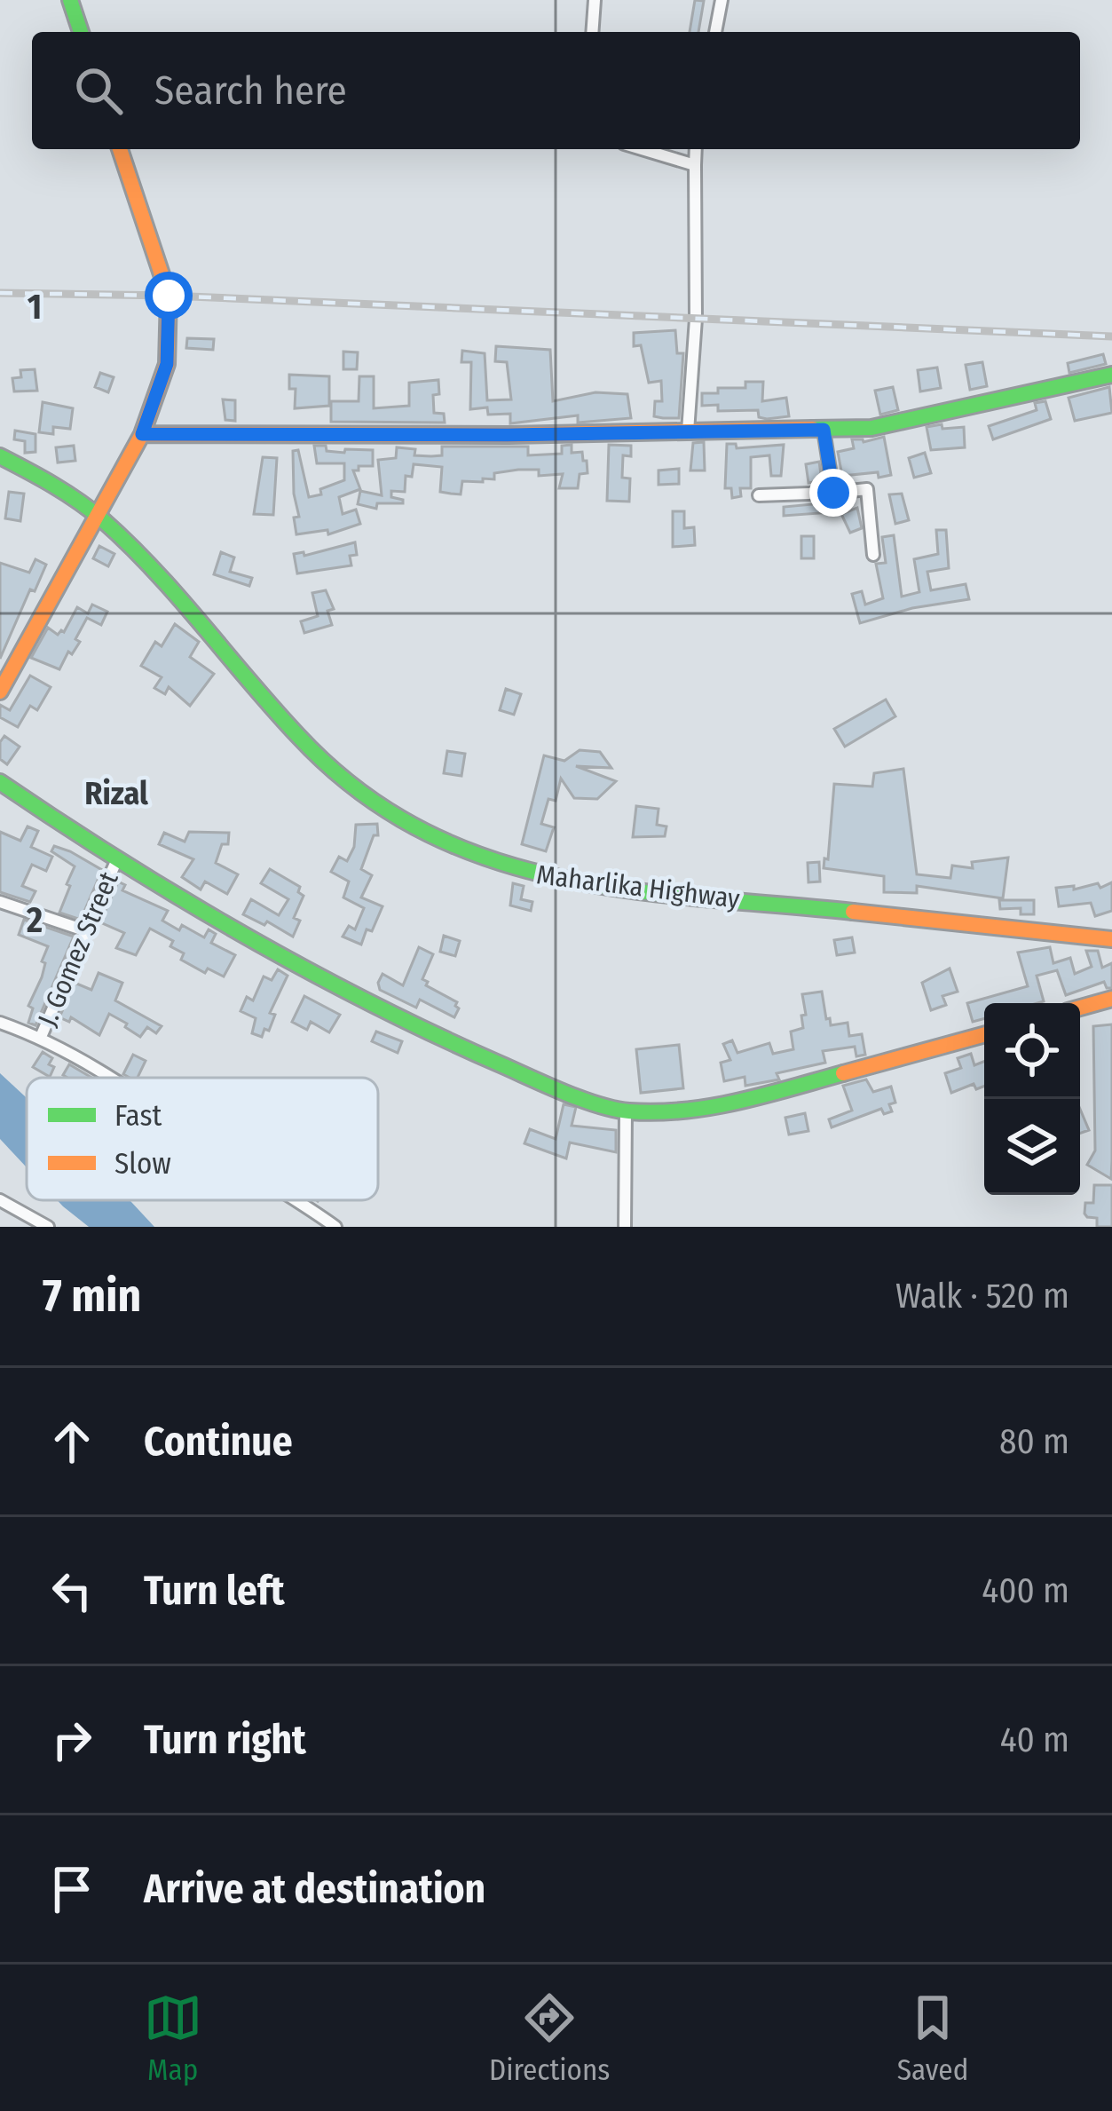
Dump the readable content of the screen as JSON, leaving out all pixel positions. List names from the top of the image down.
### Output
{
  "streets": {
    "main road": ["Maharlika Highway"],
    "street": ["J. Gomez Street"]
  },
  "districts": ["Rizal"],
  "legend": ["Fast", "Slow"],
  "page": {
    "search": "Search here",
    "heading": ["7 min", "Walk · 520 m"],
    "list": [
      ["Continue", "80 m"],
      ["Turn left", "400 m"],
      ["Turn right", "40 m"],
      "Arrive at destination"
    ],
    "nav": ["Map", "Directions", "Saved"]
  },
  "grid": {
    "rows": ["1", "2"]
  }
}
